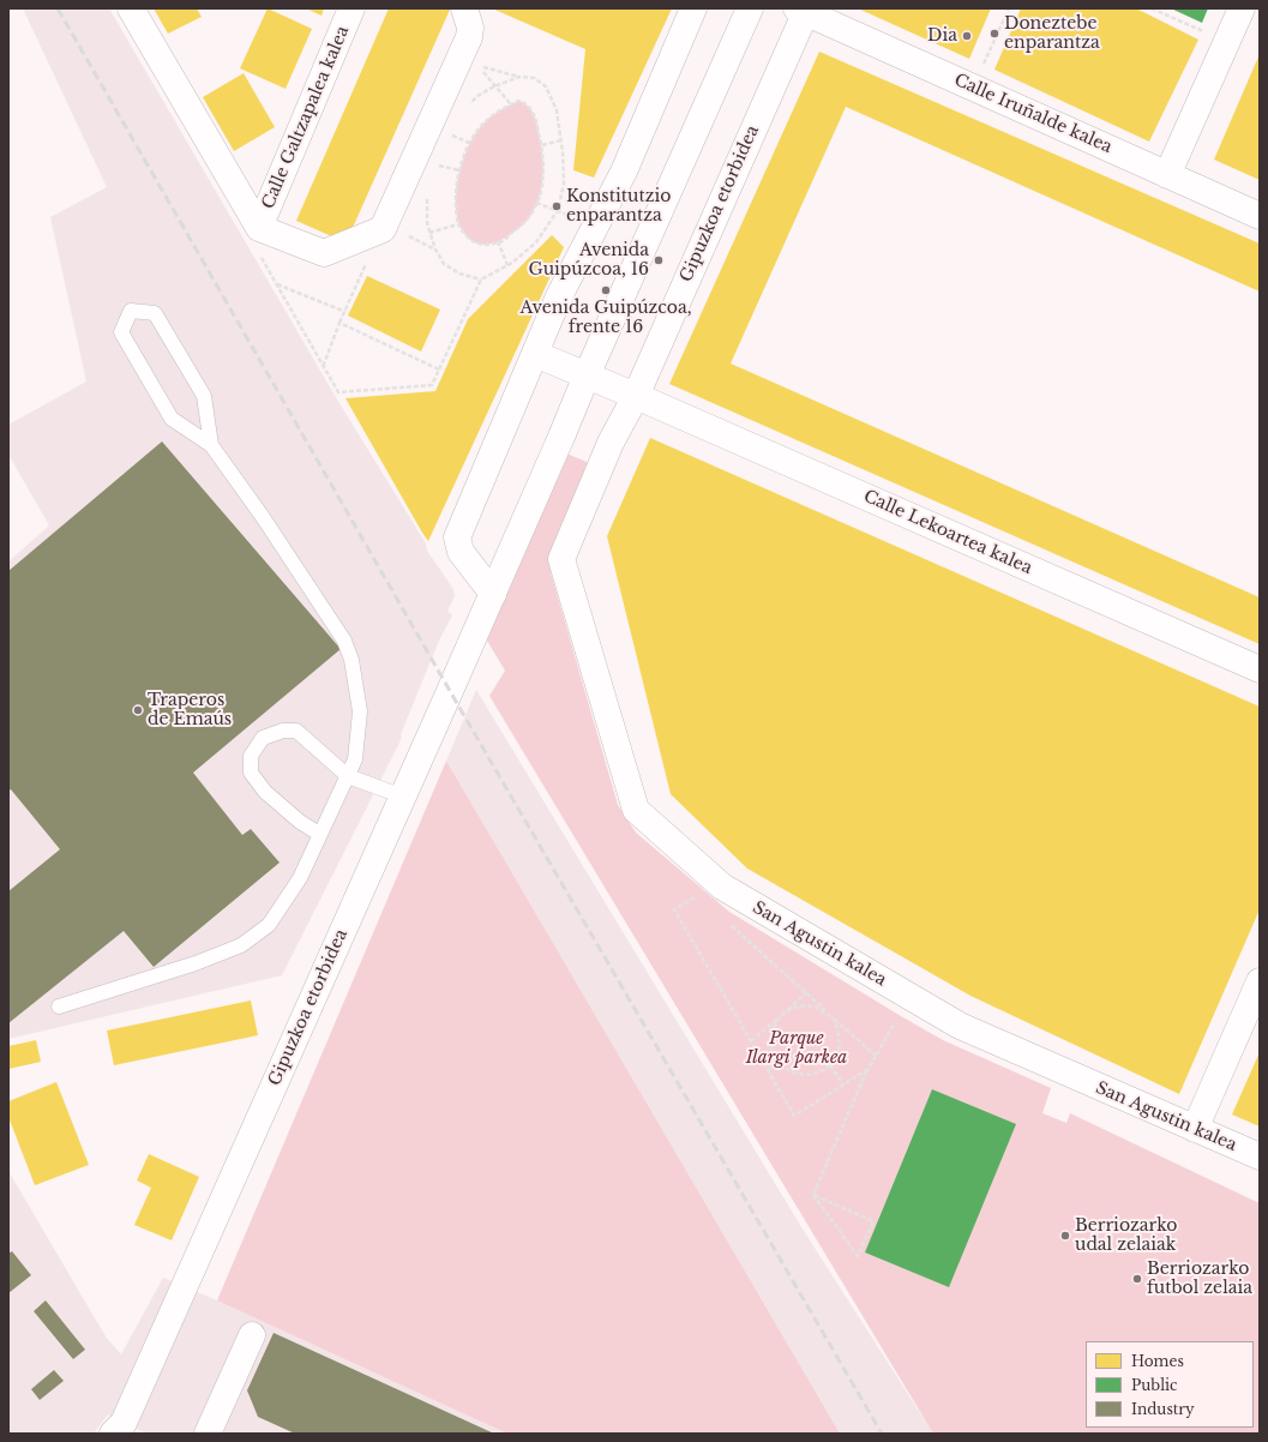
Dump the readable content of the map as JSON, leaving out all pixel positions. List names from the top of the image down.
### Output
{
  "streets": {
    "street": [
      "Calle Iruñalde kalea",
      "Calle Galtzapalea kalea",
      "Gipuzkoa etorbidea",
      "Calle Lekoartea kalea",
      "San Agustin kalea"
    ]
  },
  "crossings": [
    ["Calle Iruñalde kalea", "Gipuzkoa etorbidea"],
    ["Gipuzkoa etorbidea", "Calle Lekoartea kalea"],
    ["Gipuzkoa etorbidea", "San Agustin kalea"]
  ],
  "parks": ["Parque Ilargi parkea"],
  "places": [
    "Doneztebe enparantza",
    "Dia",
    "Konstitutzio enparantza",
    "Avenida Guipúzcoa, 16",
    "Avenida Guipúzcoa, frente 16",
    "Traperos de Emaús",
    "Berriozarko udal zelaiak",
    "Berriozarko futbol zelaia"
  ],
  "legend": ["Homes", "Public", "Industry"]
}
